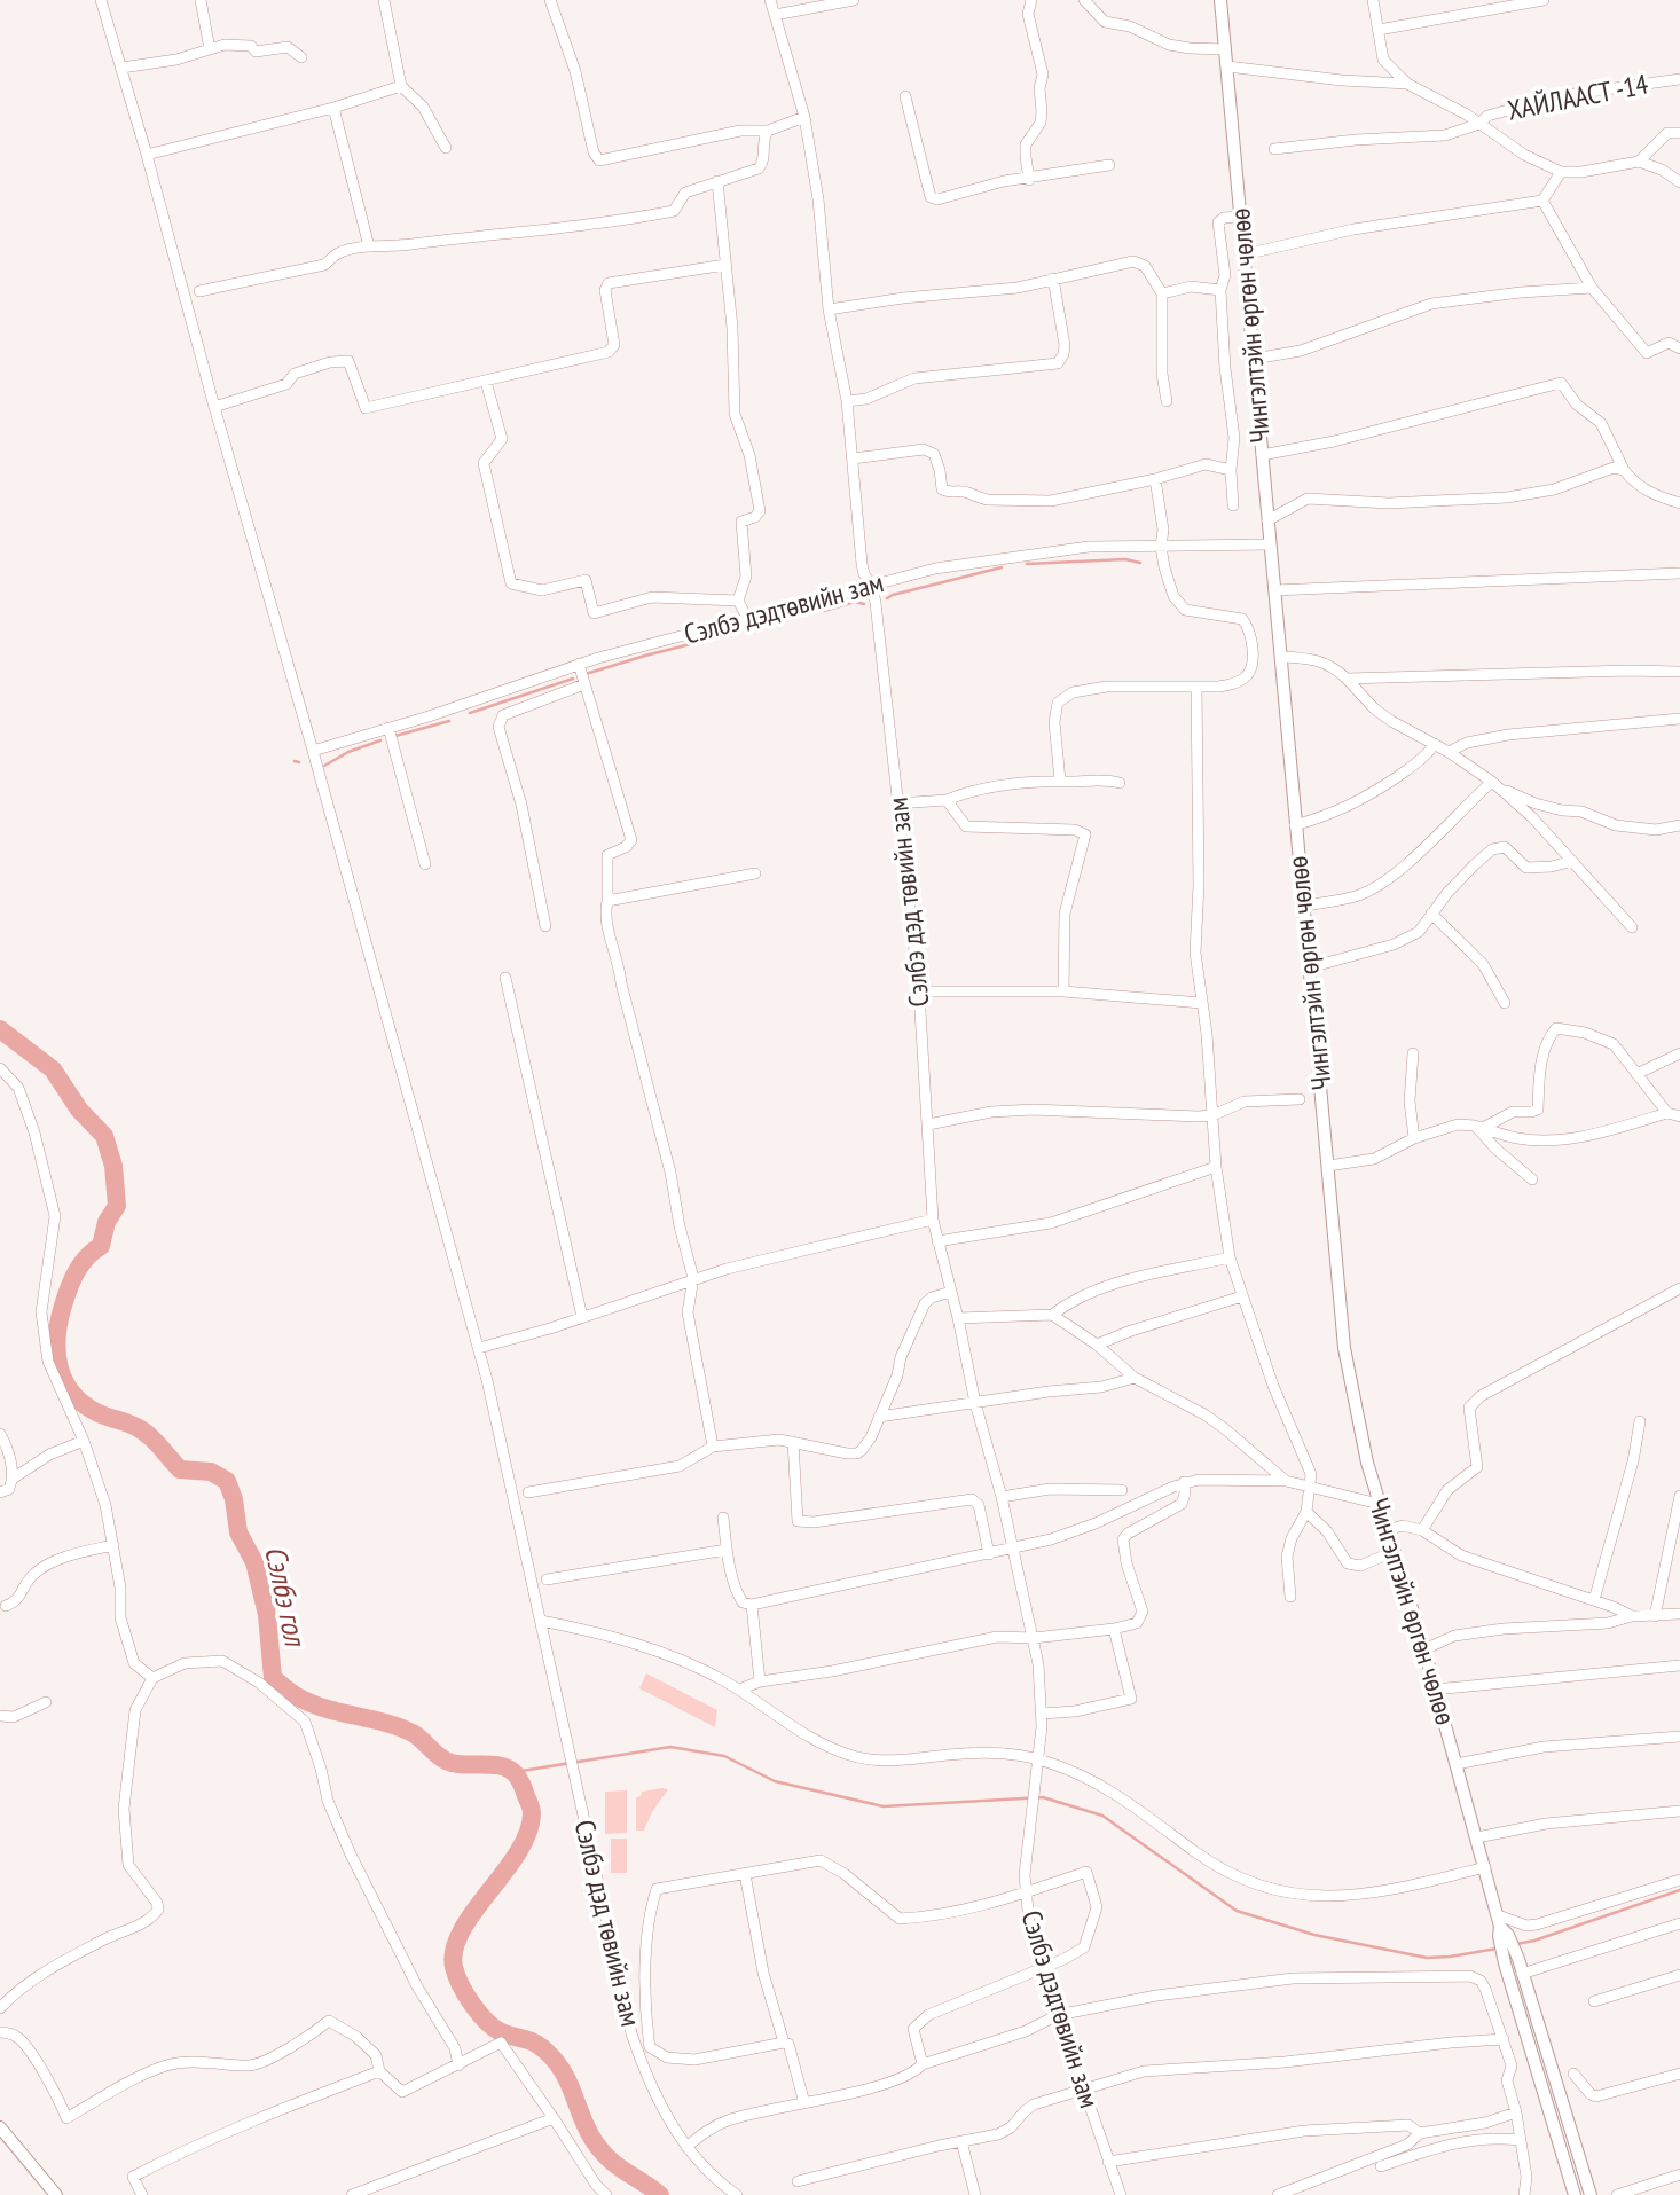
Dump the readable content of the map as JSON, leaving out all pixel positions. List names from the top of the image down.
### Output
{
  "streets": {
    "main road": ["Чингэлтэйн өргөн чөлөө"],
    "street": ["ХАЙЛААСТ -14", "Сэлбэ дэдтөвийн зам", "Сэлбэ дэд төвийн зам"]
  },
  "crossings": [
    ["Чингэлтэйн өргөн чөлөө", "Сэлбэ дэдтөвийн зам"],
    ["Сэлбэ дэдтөвийн зам", "Сэлбэ дэд төвийн зам"]
  ],
  "water": ["Сэлбэ гол"]
}
